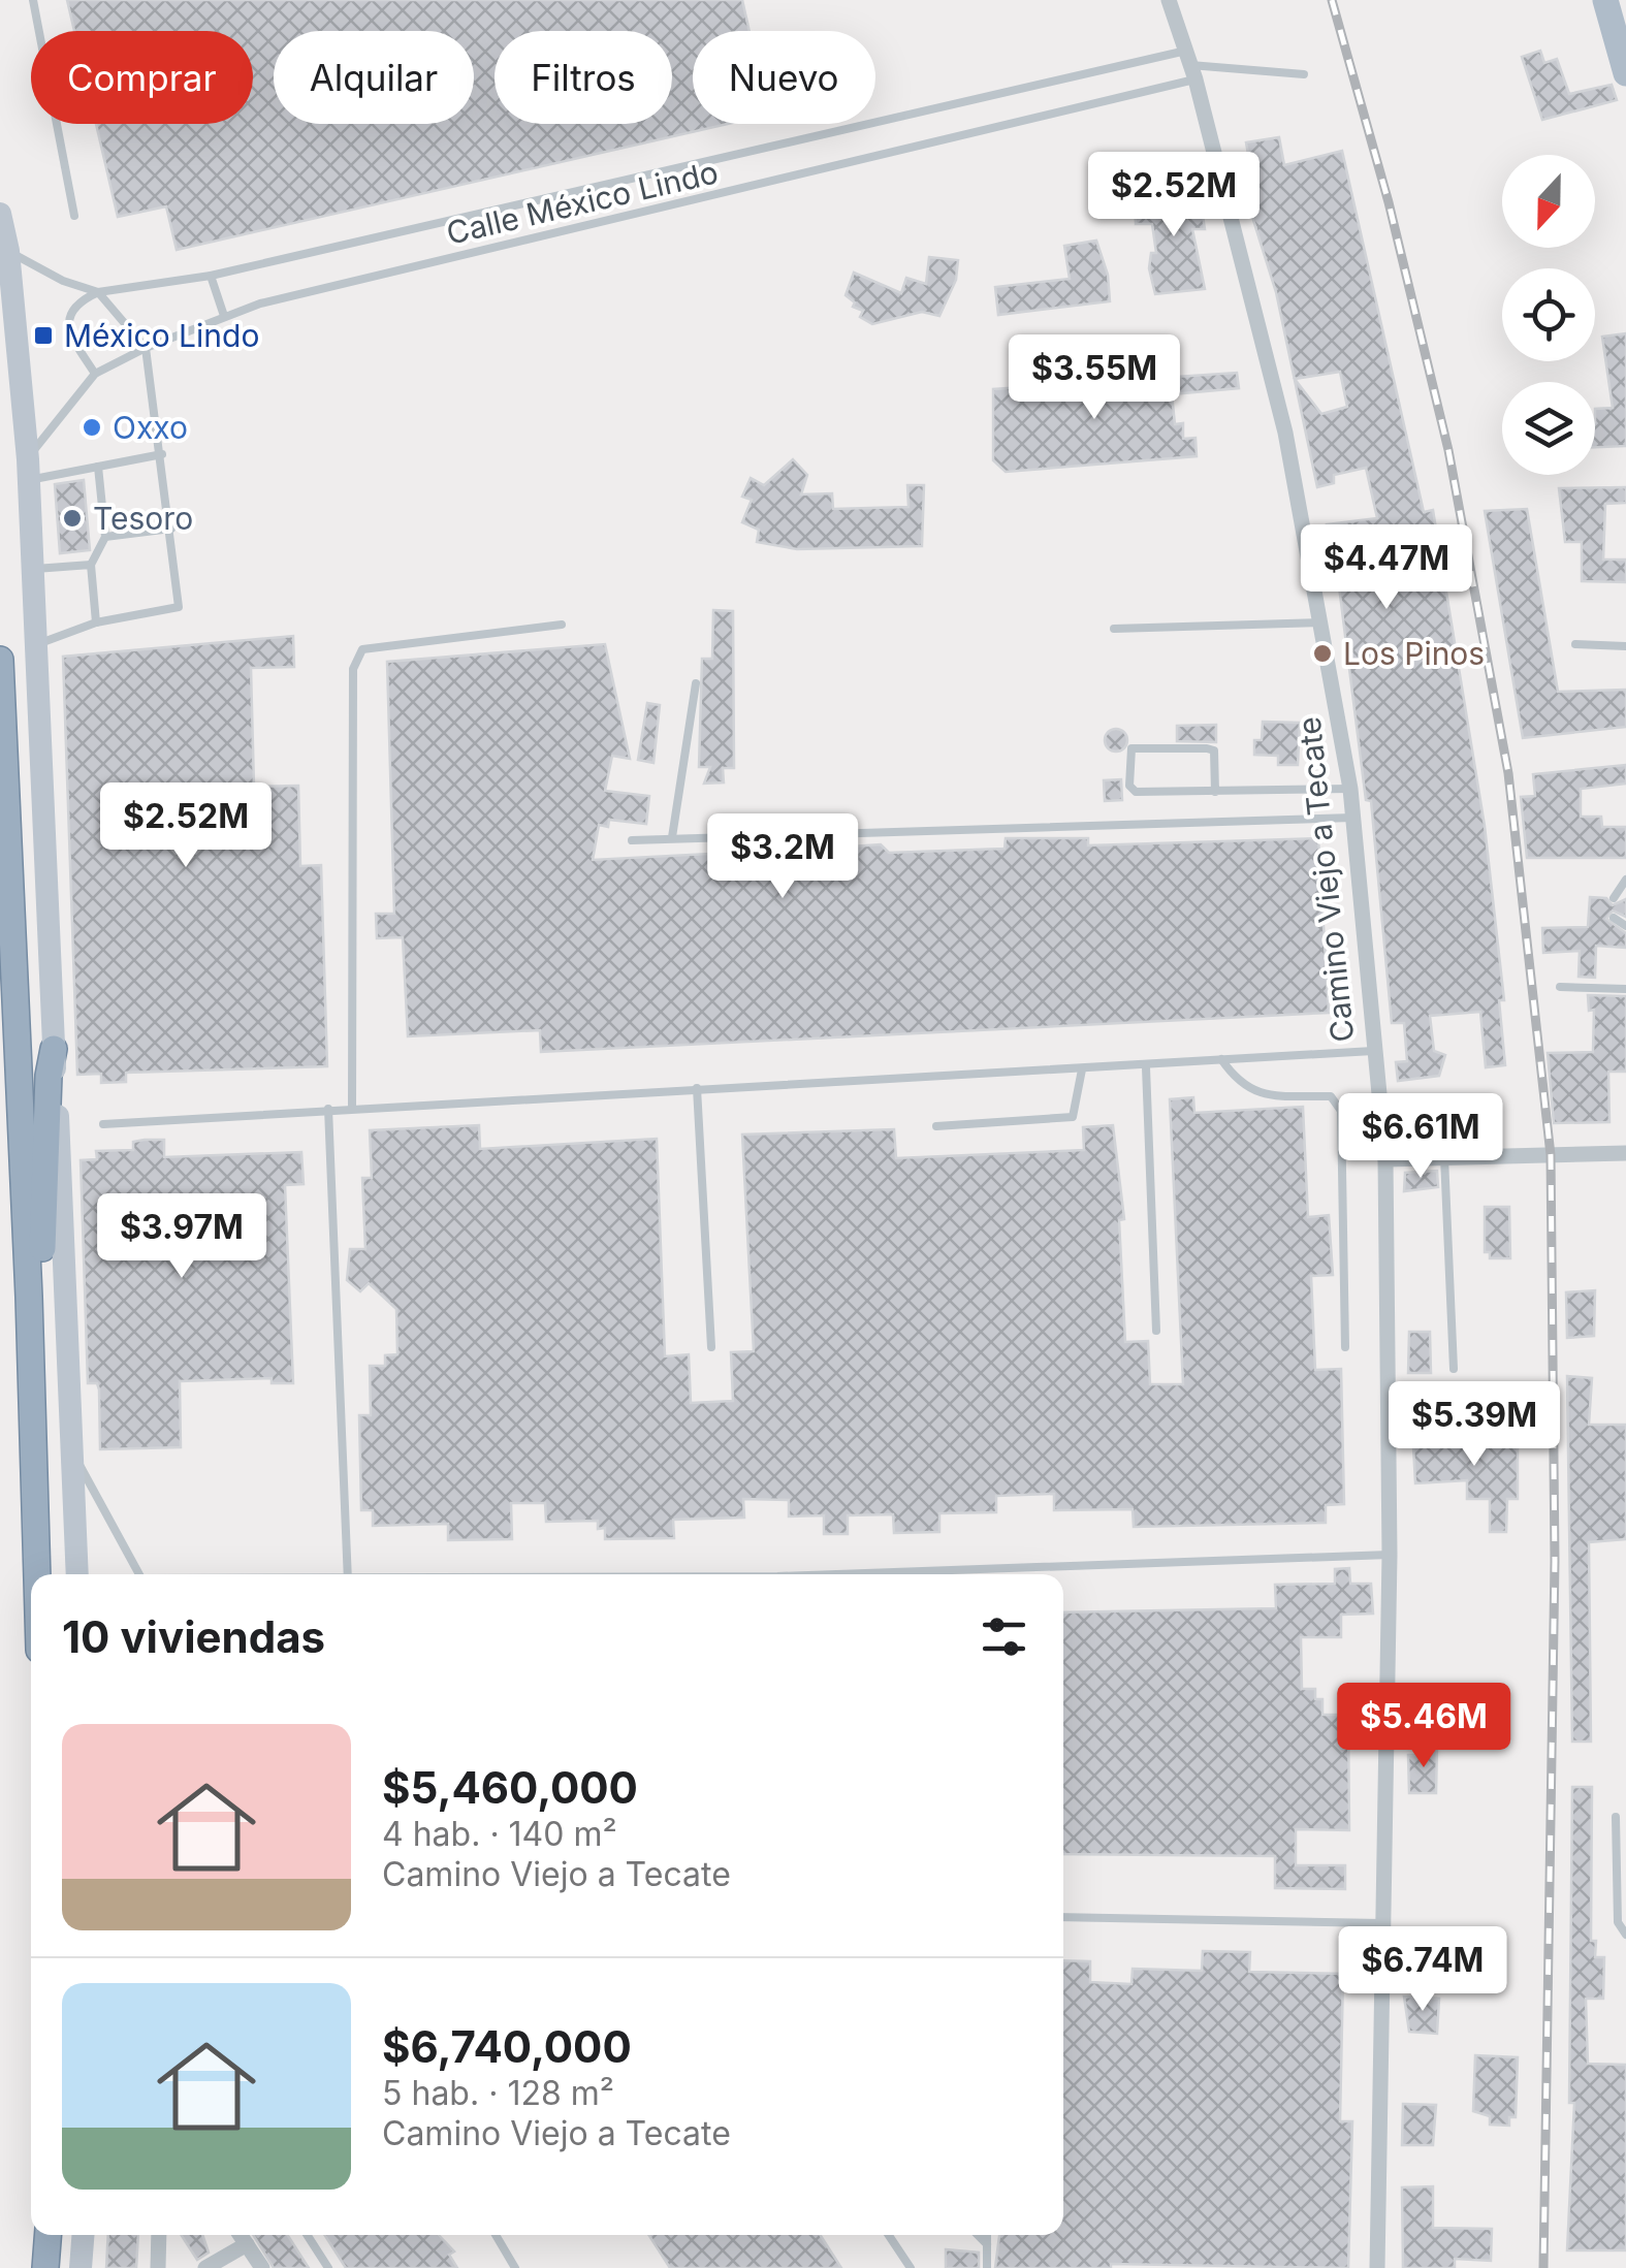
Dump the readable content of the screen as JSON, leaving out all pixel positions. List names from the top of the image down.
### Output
{
  "streets": {
    "street": ["Camino Viejo a Tecate"],
    "lane": ["Calle México Lindo"]
  },
  "crossings": [
    ["Calle México Lindo", "Camino Viejo a Tecate"]
  ],
  "places": {
    "transit": ["México Lindo"],
    "other": ["Oxxo", "Tesoro", "Los Pinos"]
  },
  "north": "bottom",
  "page": {
    "chip": [
      "Comprar",
      "Alquilar",
      "Filtros",
      "Nuevo"
    ],
    "price": [
      "$2.52M",
      "$3.55M",
      "$4.47M",
      "$2.52M",
      "$3.2M",
      "$6.61M",
      "$3.97M",
      "$5.39M",
      "$5.46M",
      "$6.74M"
    ],
    "heading": "10 viviendas",
    "list": [
      {
        "name": "$5,460,000",
        "note": "4 hab. · 140 m² · Camino Viejo a Tecate"
      },
      {
        "name": "$6,740,000",
        "note": "5 hab. · 128 m² · Camino Viejo a Tecate"
      }
    ]
  }
}
